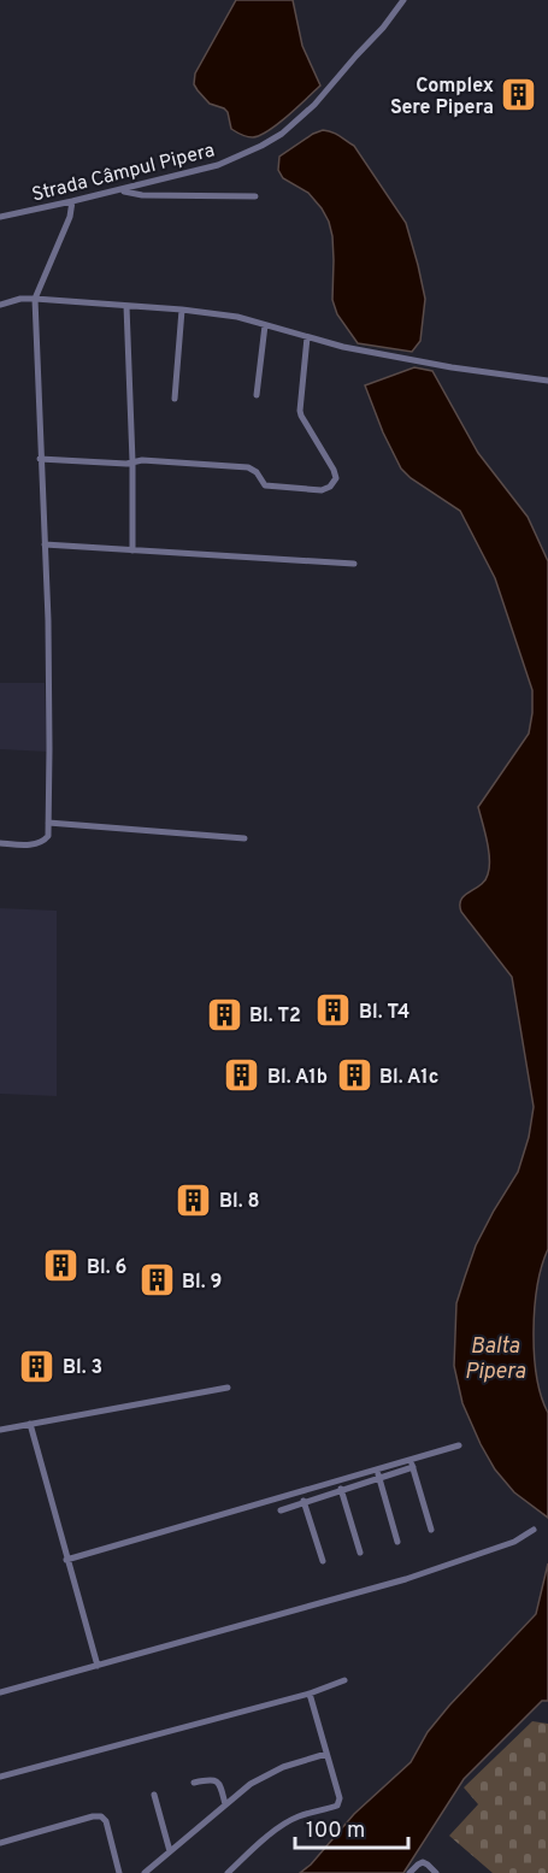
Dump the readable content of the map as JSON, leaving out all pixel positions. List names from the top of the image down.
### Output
{
  "streets": {
    "street": ["Strada Câmpul Pipera"]
  },
  "water": ["Balta Pipera"],
  "places": {
    "building": [
      "Complex Sere Pipera",
      "Bl. T4",
      "Bl. T2",
      "Bl. A1b",
      "Bl. A1c",
      "Bl. 8",
      "Bl. 6",
      "Bl. 9",
      "Bl. 3"
    ]
  },
  "scale_bar": "100 m"
}
